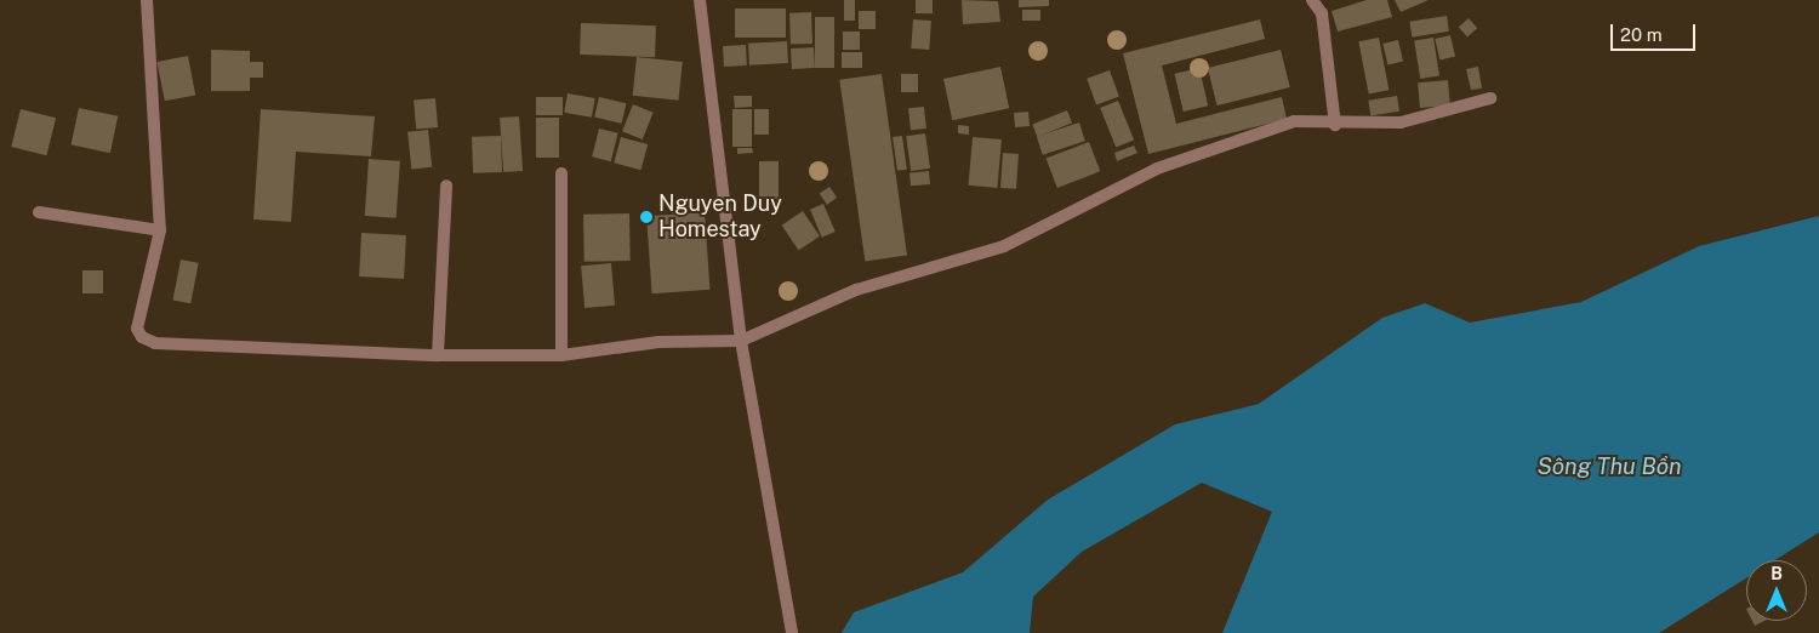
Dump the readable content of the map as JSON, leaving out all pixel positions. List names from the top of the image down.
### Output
{
  "water": ["Sông Thu Bồn"],
  "places": ["Nguyen Duy Homestay"],
  "scale_bar": "20 m",
  "north": "top"
}
